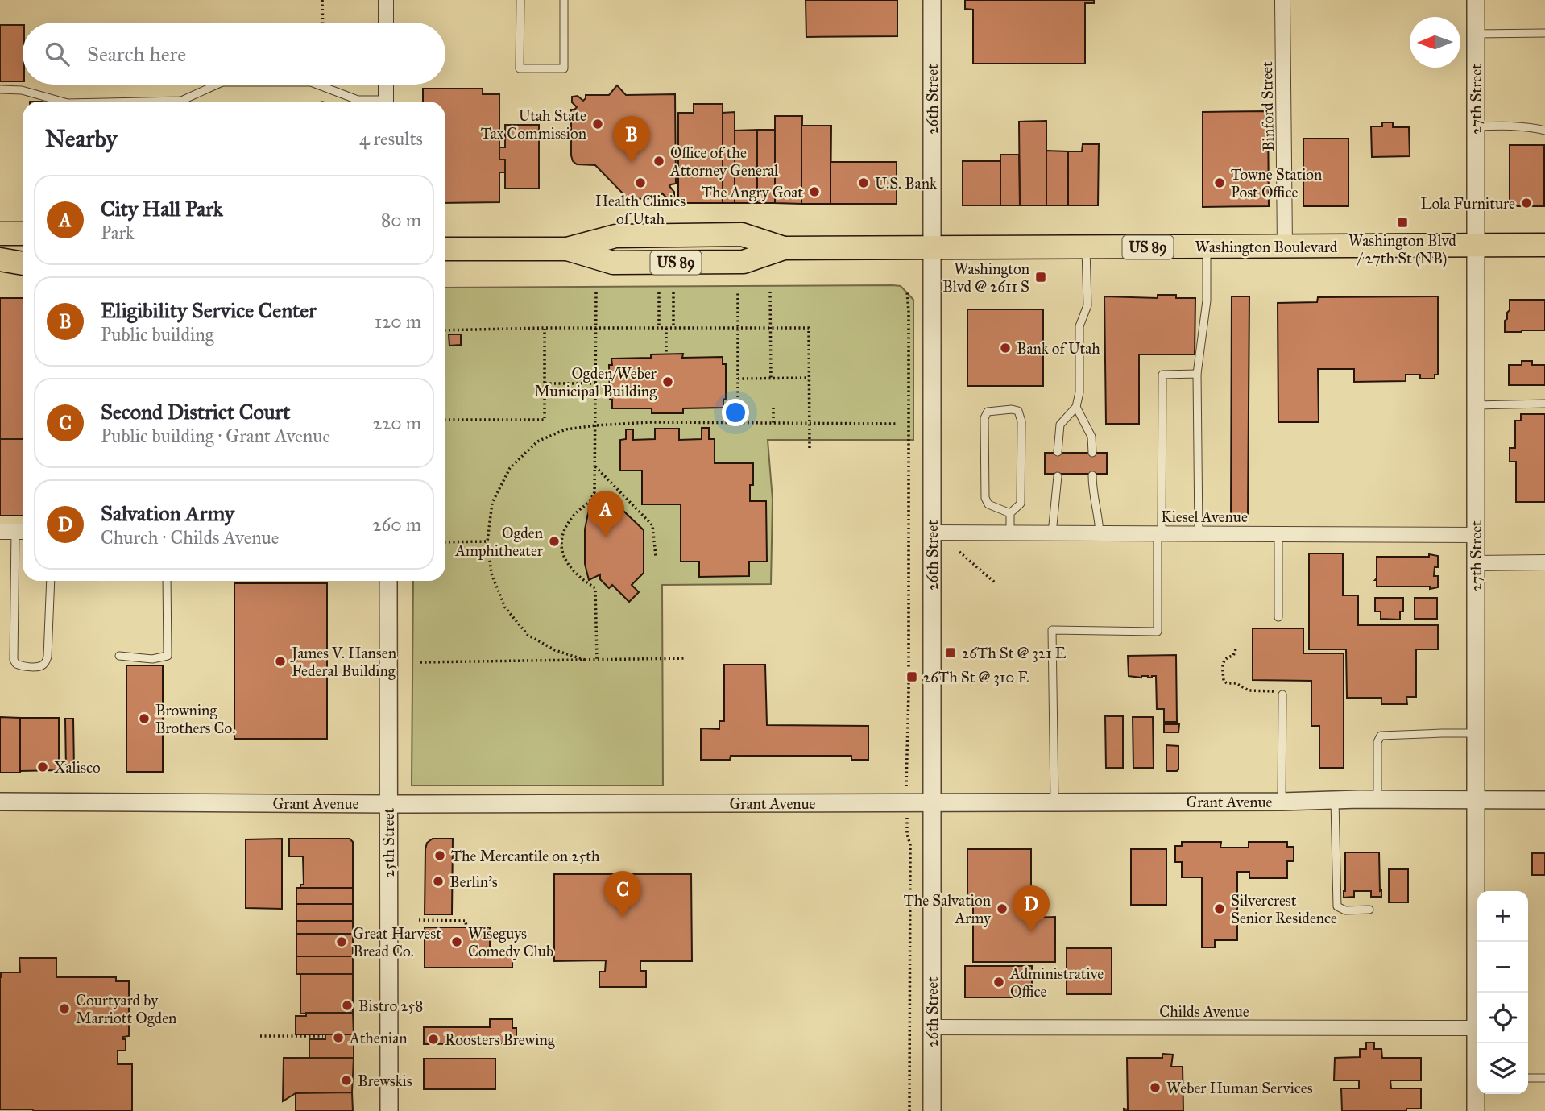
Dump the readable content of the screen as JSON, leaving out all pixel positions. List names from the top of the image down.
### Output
{
  "streets": {
    "main road": ["Washington Boulevard", "US 89"],
    "street": [
      "26th Street",
      "27th Street",
      "Binford Street",
      "Kiesel Avenue",
      "Grant Avenue",
      "25th Street",
      "Childs Avenue"
    ]
  },
  "crossings": [
    ["26th Street", "Washington Boulevard"],
    ["26th Street", "Kiesel Avenue"],
    ["26th Street", "Grant Avenue"],
    ["26th Street", "Childs Avenue"],
    ["27th Street", "Washington Boulevard"],
    ["27th Street", "Kiesel Avenue"],
    ["27th Street", "Grant Avenue"],
    ["27th Street", "Childs Avenue"],
    ["Binford Street", "Washington Boulevard"],
    ["Grant Avenue", "25th Street"]
  ],
  "places": {
    "other": [
      "Utah State Tax Commission",
      "Office of the Attorney General",
      "Health Clinics of Utah",
      "U.S. Bank",
      "Towne Station Post Office",
      "The Angry Goat",
      "Lola Furniture",
      "Bank of Utah",
      "Ogden/Weber Municipal Building",
      "Ogden Amphitheater",
      "James V. Hansen Federal Building",
      "Browning Brothers Co.",
      "Xalisco",
      "The Mercantile on 25th",
      "Berlin's",
      "The Salvation Army",
      "Silvercrest Senior Residence",
      "Great Harvest Bread Co.",
      "Wiseguys Comedy Club",
      "Administrative Office",
      "Bistro 258",
      "Courtyard by Marriott Ogden",
      "Athenian",
      "Roosters Brewing",
      "Brewskis",
      "Weber Human Services"
    ],
    "transit": [
      "Washington Blvd / 27th St (NB)",
      "Washington Blvd @ 2611 S",
      "26Th St @ 321 E",
      "26Th St @ 310 E"
    ]
  },
  "north": "left",
  "page": {
    "search": "Search here",
    "heading": ["Nearby", "4 results"],
    "pins": [
      "B",
      "A",
      "C",
      "D"
    ],
    "list": [
      {
        "mark": "A",
        "name": "City Hall Park",
        "note": "Park",
        "value": "80 m"
      },
      {
        "mark": "B",
        "name": "Eligibility Service Center",
        "note": "Public building",
        "value": "120 m"
      },
      {
        "mark": "C",
        "name": "Second District Court",
        "note": "Public building · Grant Avenue",
        "value": "220 m"
      },
      {
        "mark": "D",
        "name": "Salvation Army",
        "note": "Church · Childs Avenue",
        "value": "260 m"
      }
    ],
    "map_buttons": ["+", "−"]
  }
}
